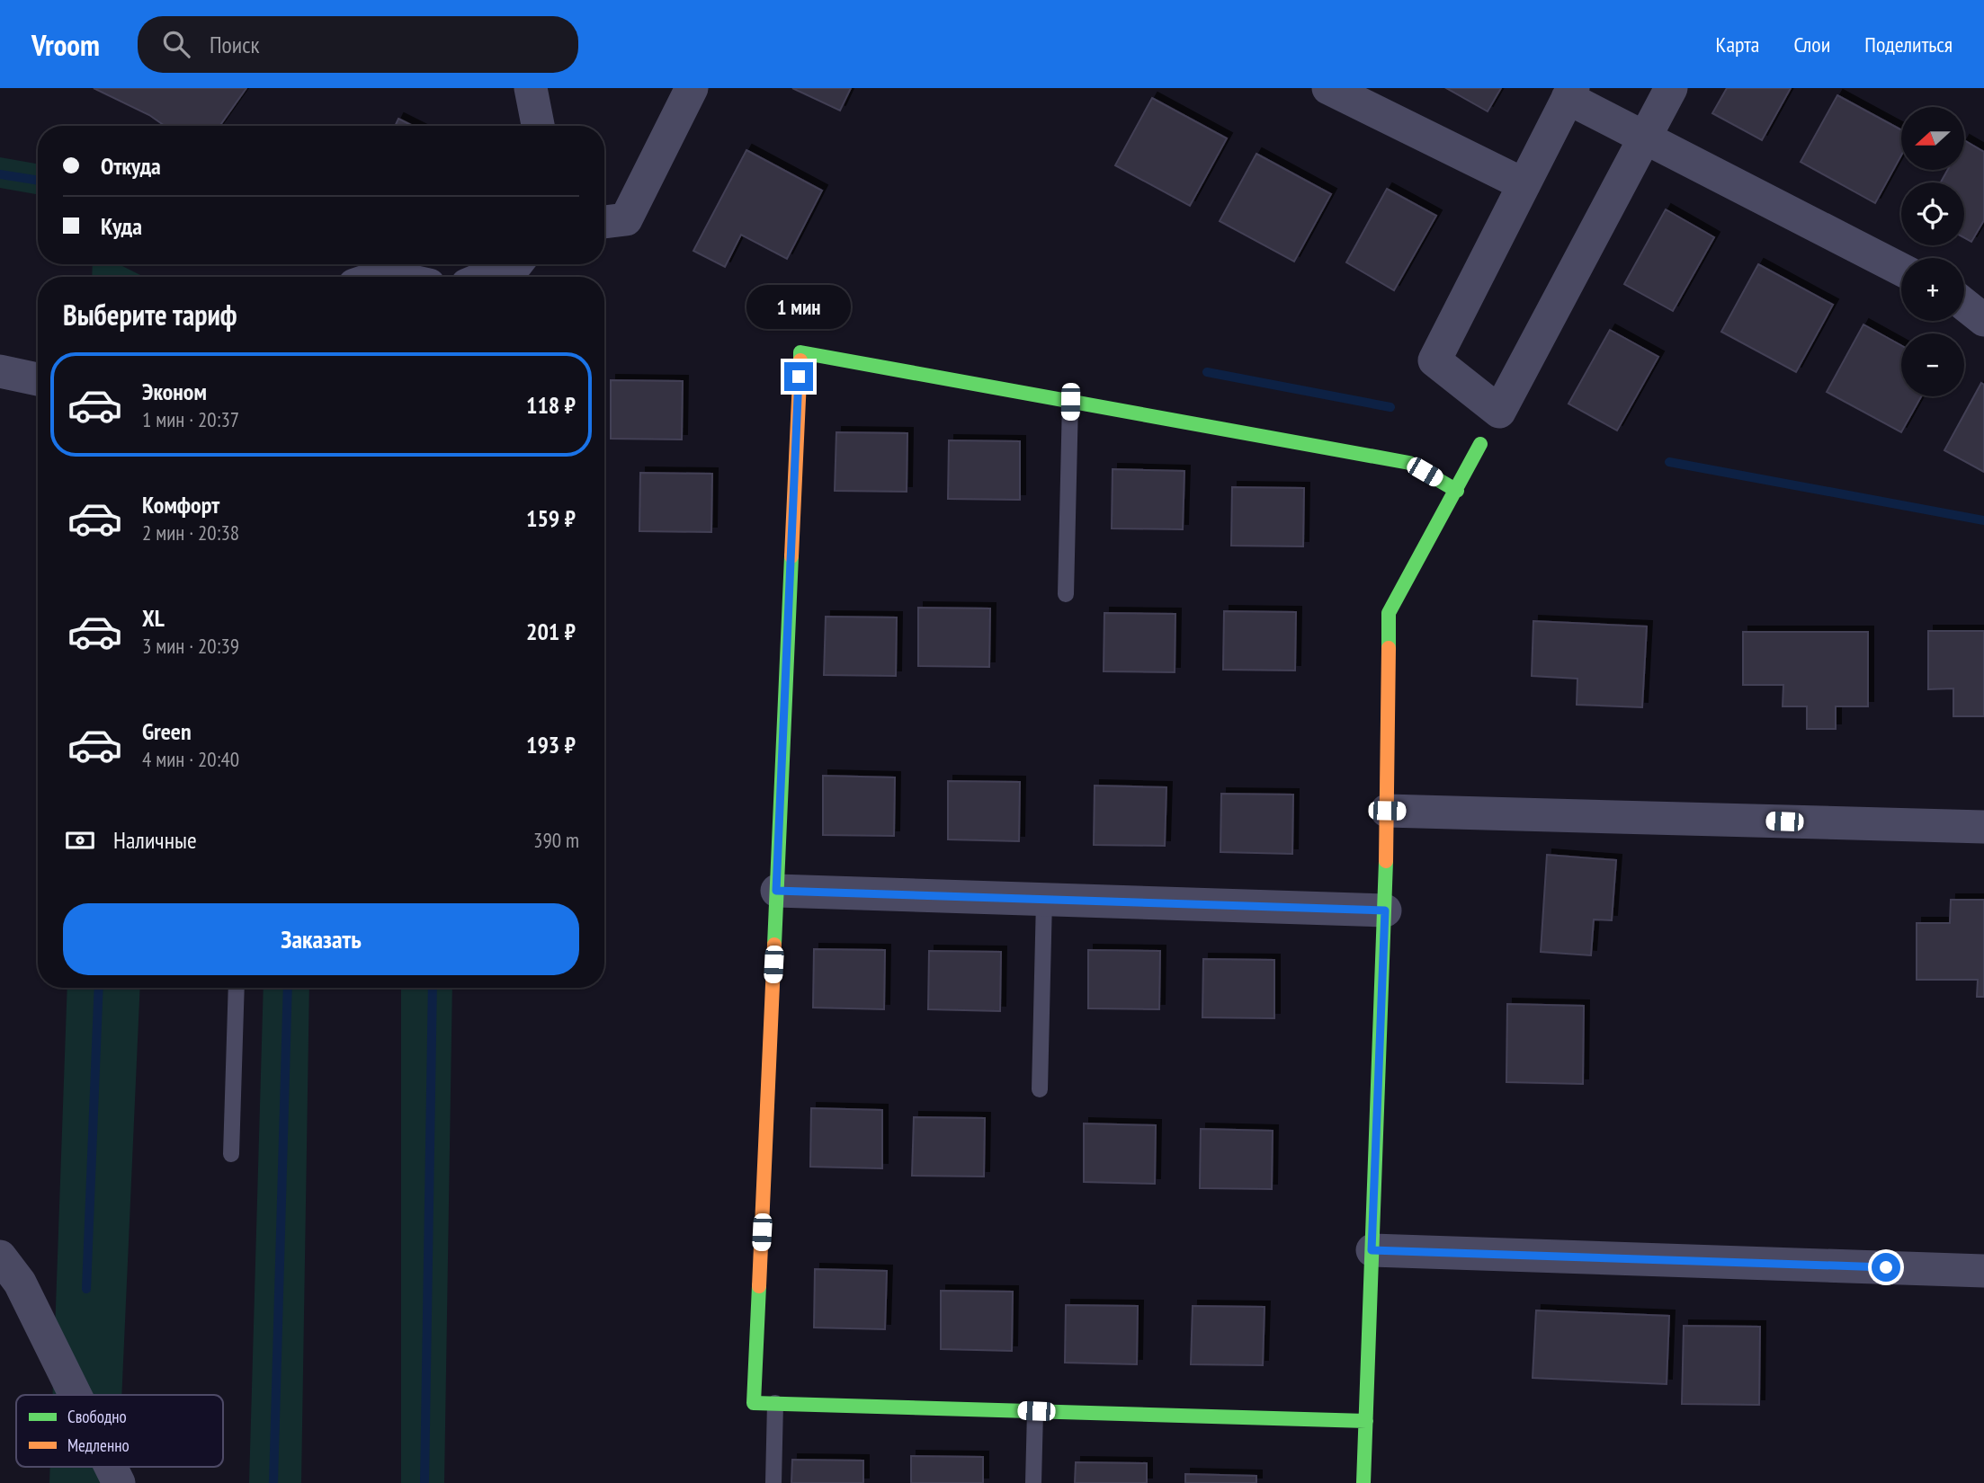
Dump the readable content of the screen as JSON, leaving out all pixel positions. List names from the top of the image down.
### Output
{
  "legend": ["Свободно", "Медленно"],
  "north": "left",
  "page": {
    "header": "Vroom",
    "search": "Поиск",
    "nav": ["Карта", "Слои", "Поделиться"],
    "map_buttons": ["+", "−"],
    "banner": ["Откуда", "Куда"],
    "heading": "Выберите тариф",
    "bubble": "1 мин",
    "list": [
      {
        "name": "Эконом",
        "note": "1 мин · 20:37",
        "value": "118 ₽"
      },
      {
        "name": "Комфорт",
        "note": "2 мин · 20:38",
        "value": "159 ₽"
      },
      {
        "name": "XL",
        "note": "3 мин · 20:39",
        "value": "201 ₽"
      },
      {
        "name": "Green",
        "note": "4 мин · 20:40",
        "value": "193 ₽"
      }
    ],
    "pay": ["Наличные", "390 m"],
    "buttons": "Заказать"
  }
}
